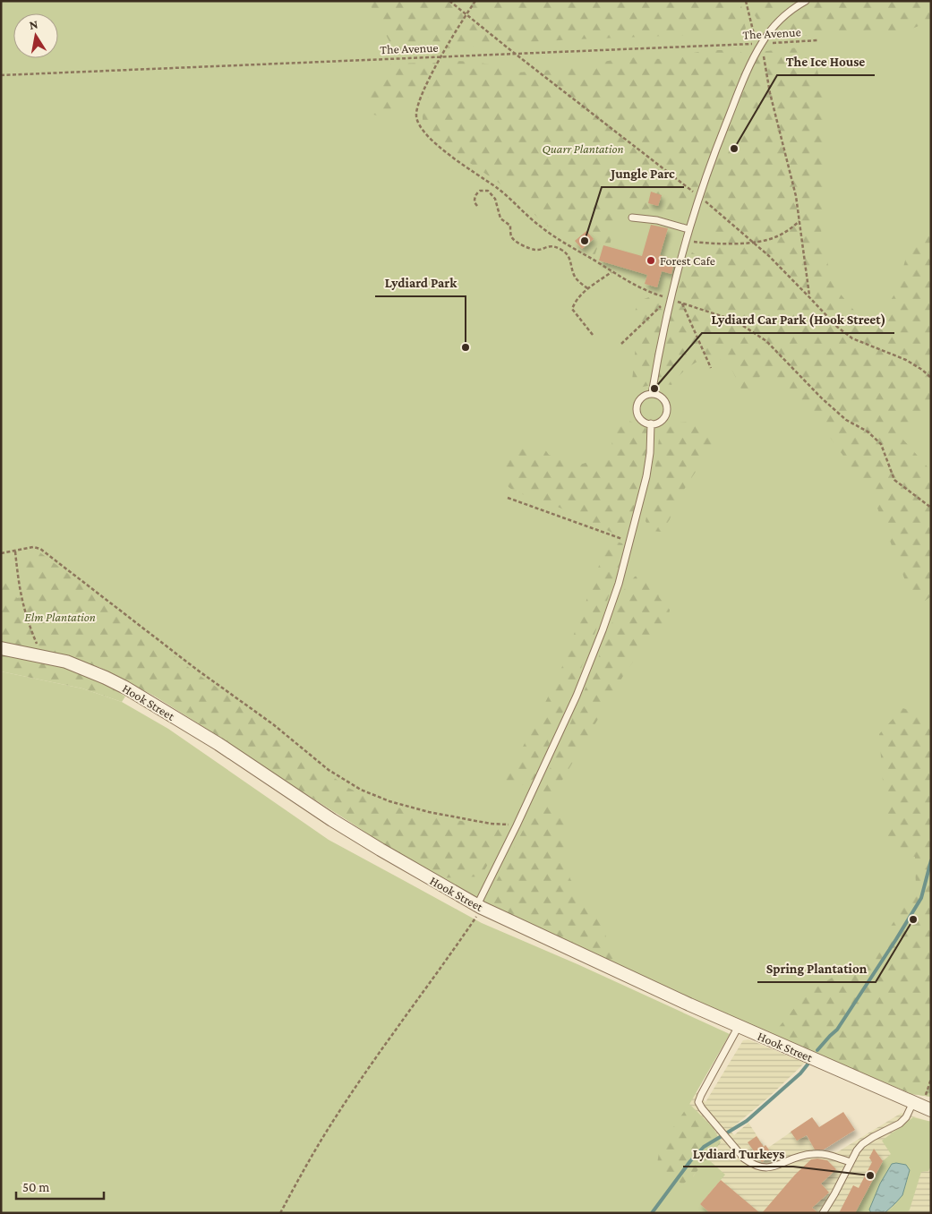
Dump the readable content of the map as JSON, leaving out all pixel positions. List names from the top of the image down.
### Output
{
  "streets": {
    "street": ["Hook Street"],
    "path": ["The Avenue"]
  },
  "parks": ["Quarr Plantation", "Elm Plantation"],
  "places": [
    "The Ice House",
    "Jungle Parc",
    "Forest Cafe",
    "Lydiard Park",
    "Lydiard Car Park (Hook Street)",
    "Spring Plantation",
    "Lydiard Turkeys"
  ],
  "scale_bar": "50 m",
  "north": "top"
}
